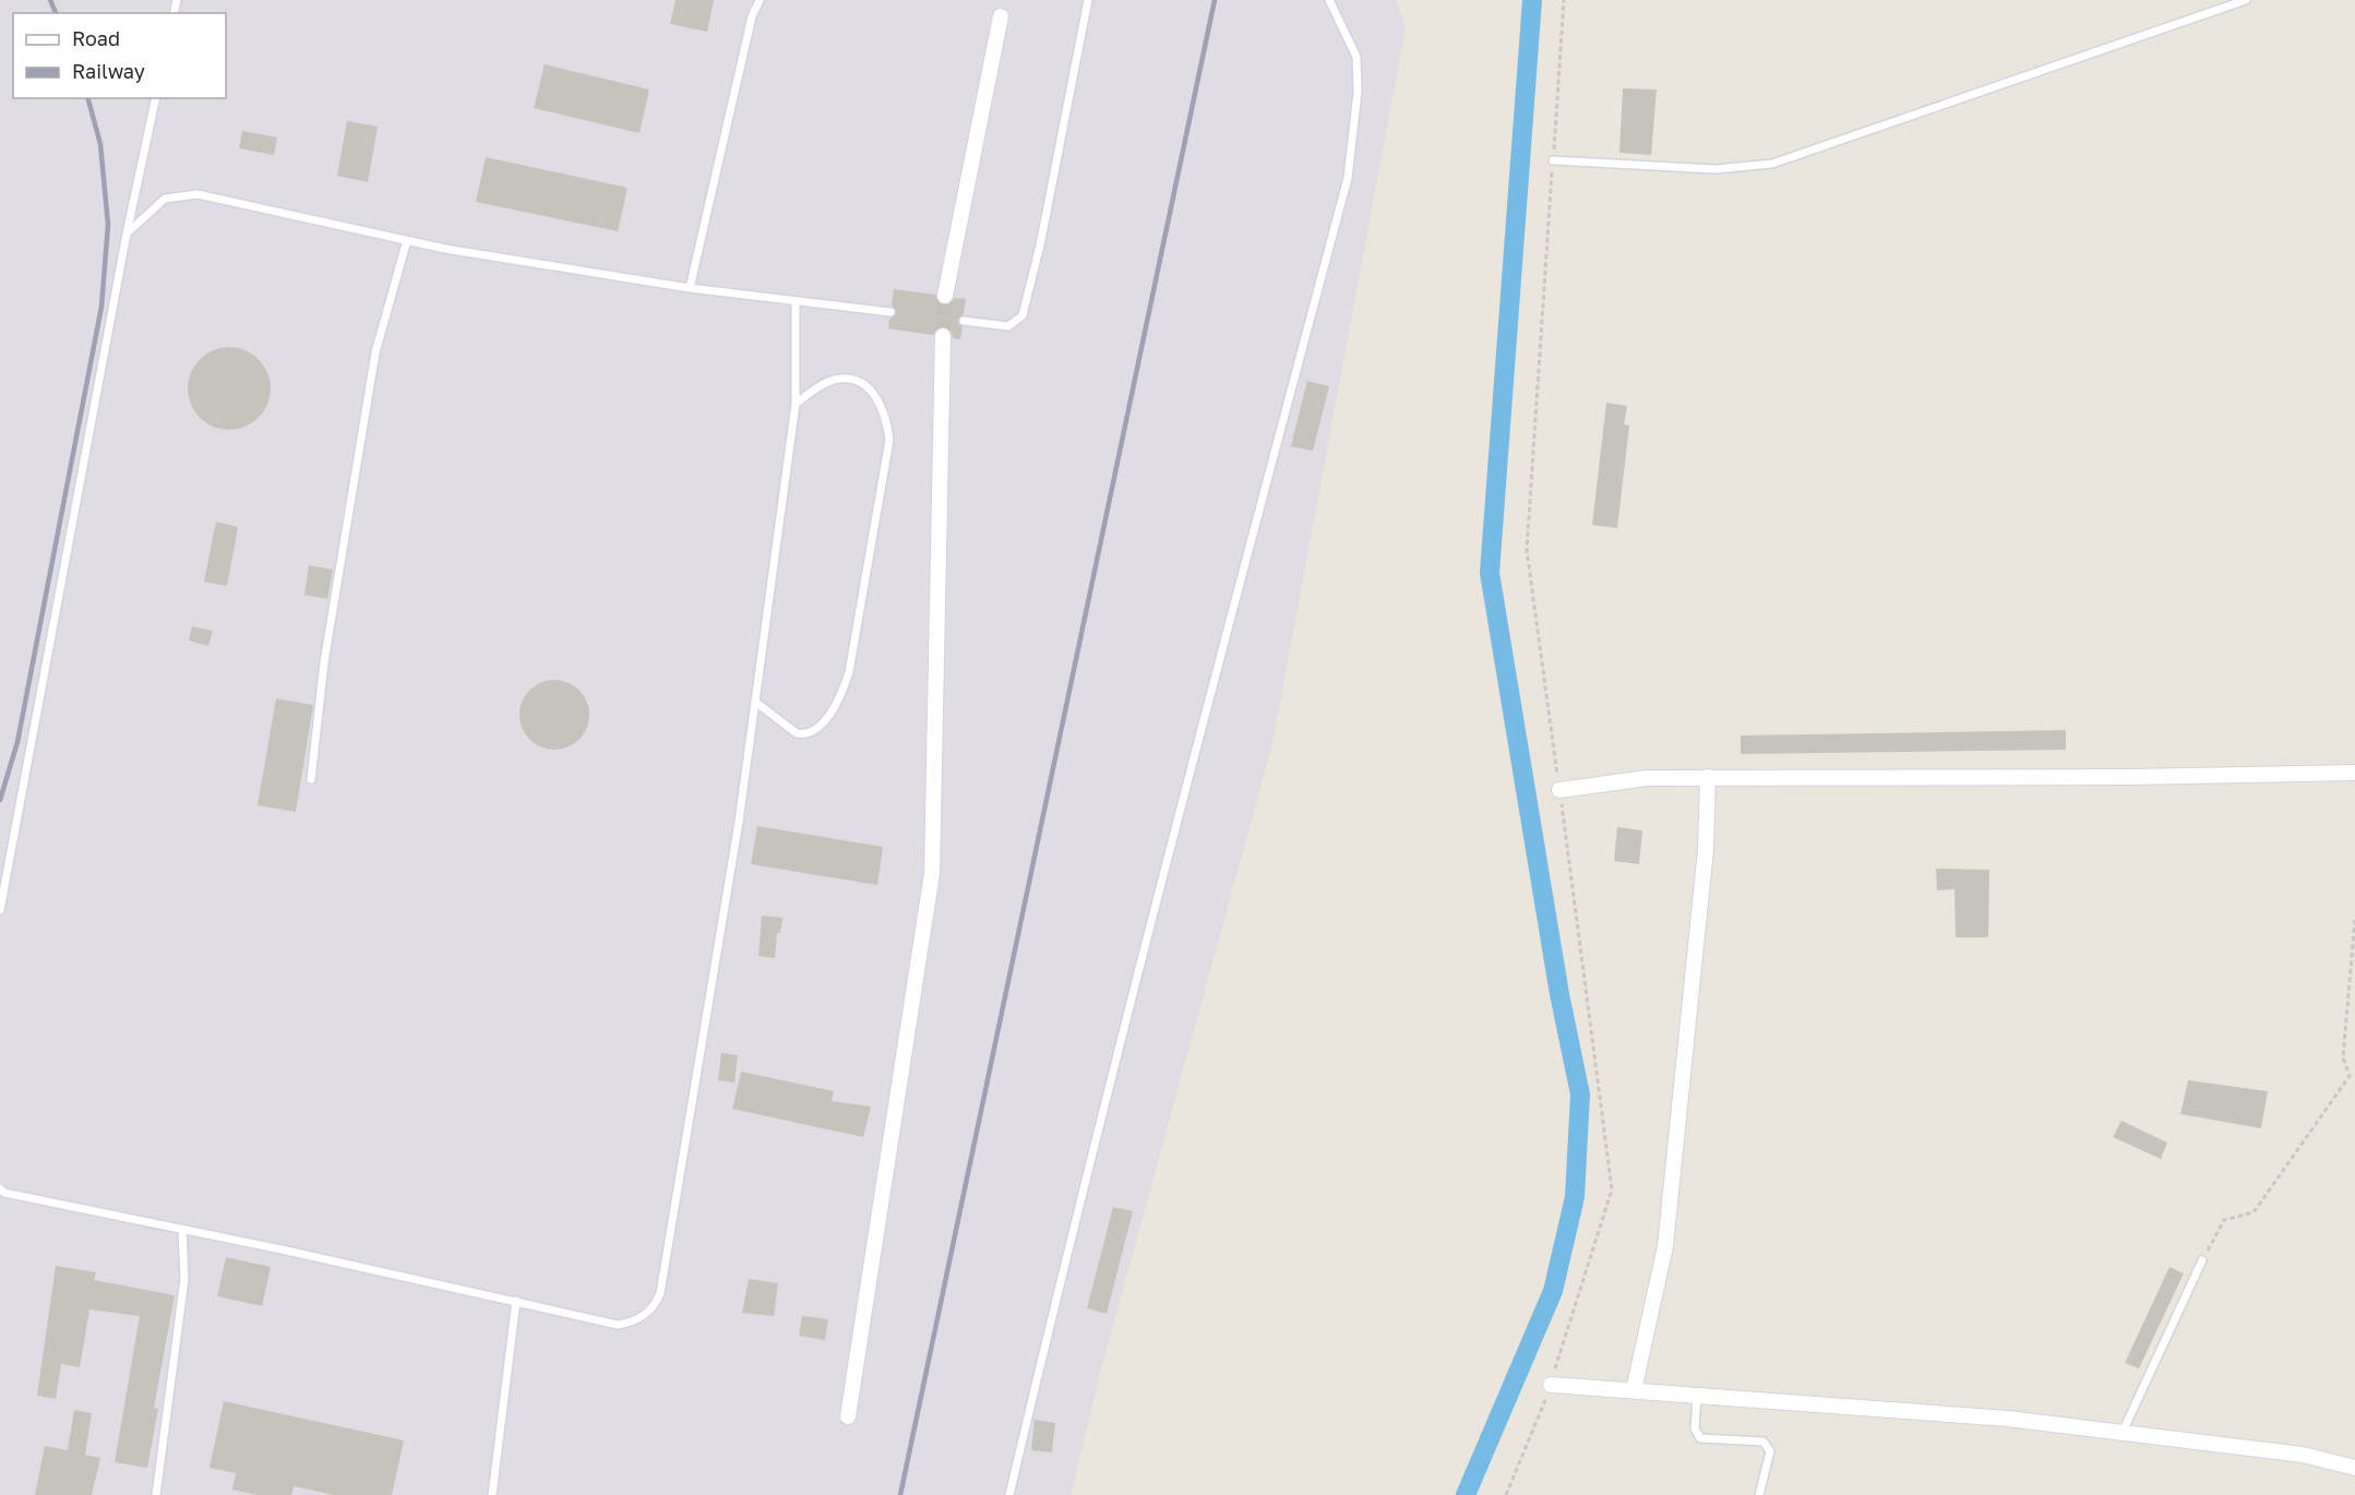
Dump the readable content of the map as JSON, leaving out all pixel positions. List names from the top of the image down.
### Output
{
  "legend": ["Road", "Railway"]
}
